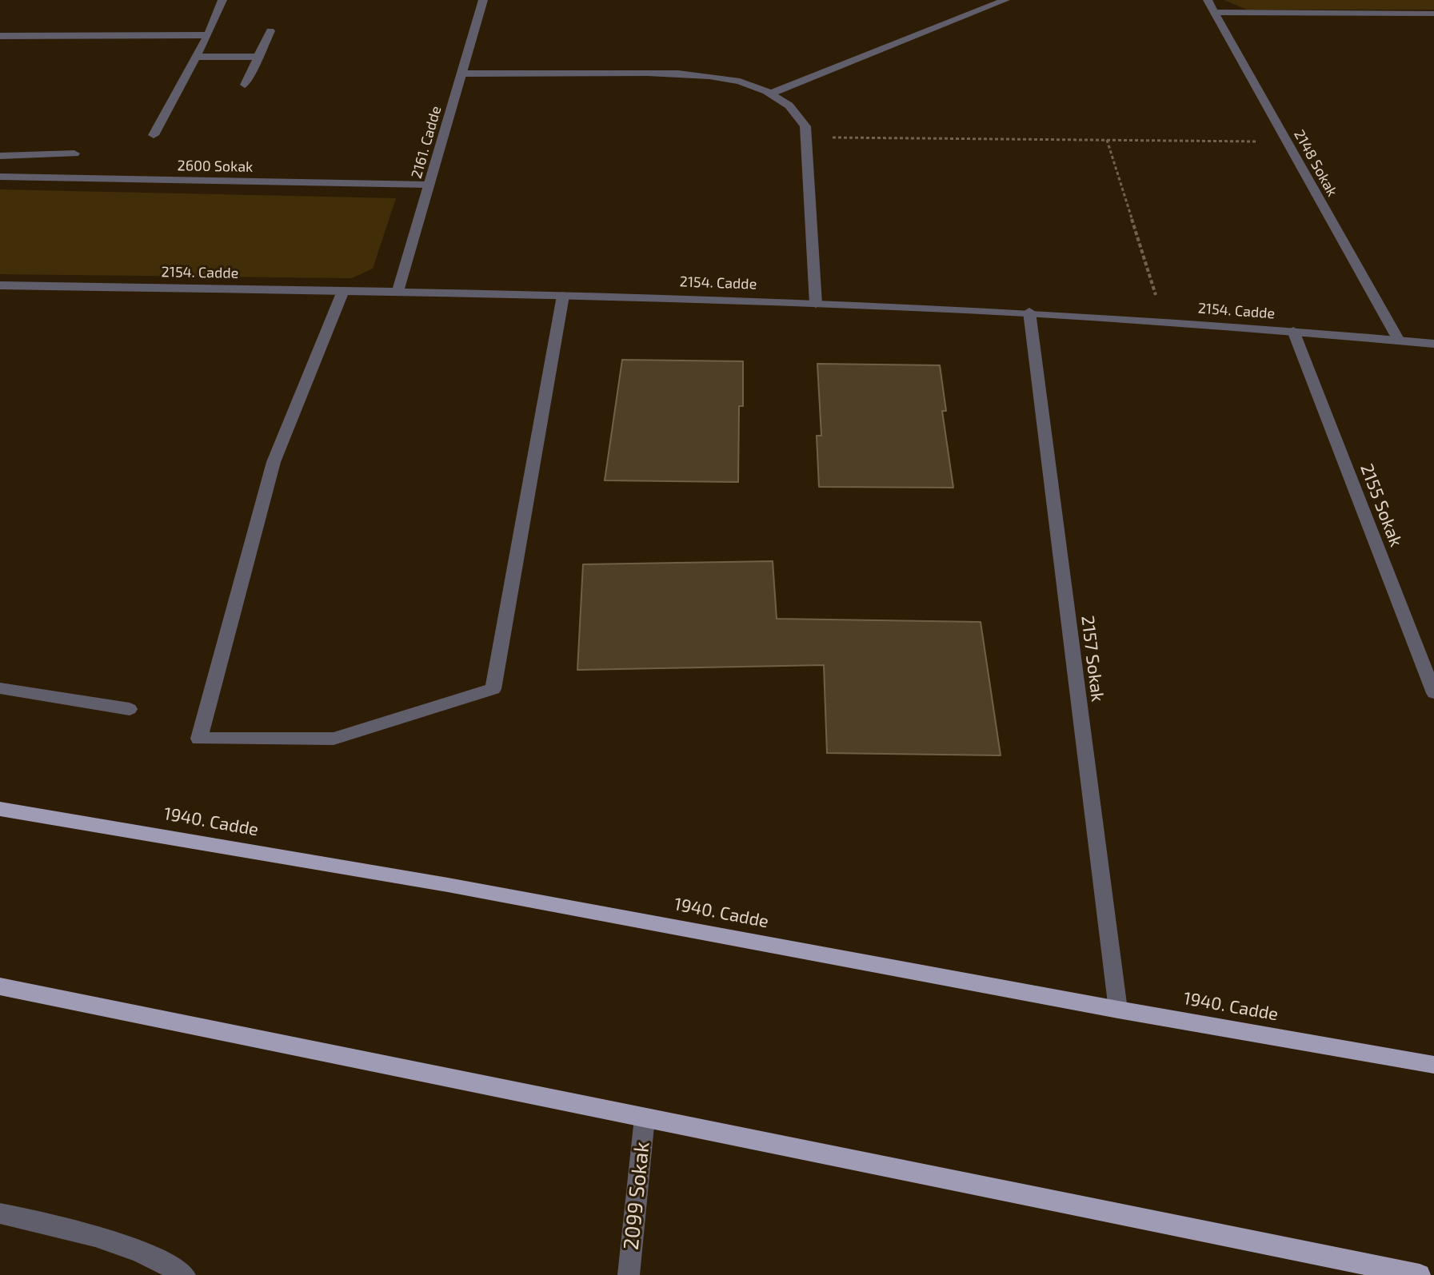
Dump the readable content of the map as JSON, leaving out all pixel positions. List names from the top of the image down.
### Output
{
  "streets": {
    "main road": ["1940. Cadde"],
    "street": [
      "2161. Cadde",
      "2148 Sokak",
      "2600 Sokak",
      "2154. Cadde",
      "2155 Sokak",
      "2157 Sokak",
      "2099 Sokak"
    ]
  },
  "crossings": [
    ["2161. Cadde", "2600 Sokak"],
    ["2161. Cadde", "2154. Cadde"],
    ["2148 Sokak", "2154. Cadde"],
    ["2154. Cadde", "2155 Sokak"],
    ["2154. Cadde", "2157 Sokak"],
    ["2157 Sokak", "1940. Cadde"]
  ]
}
